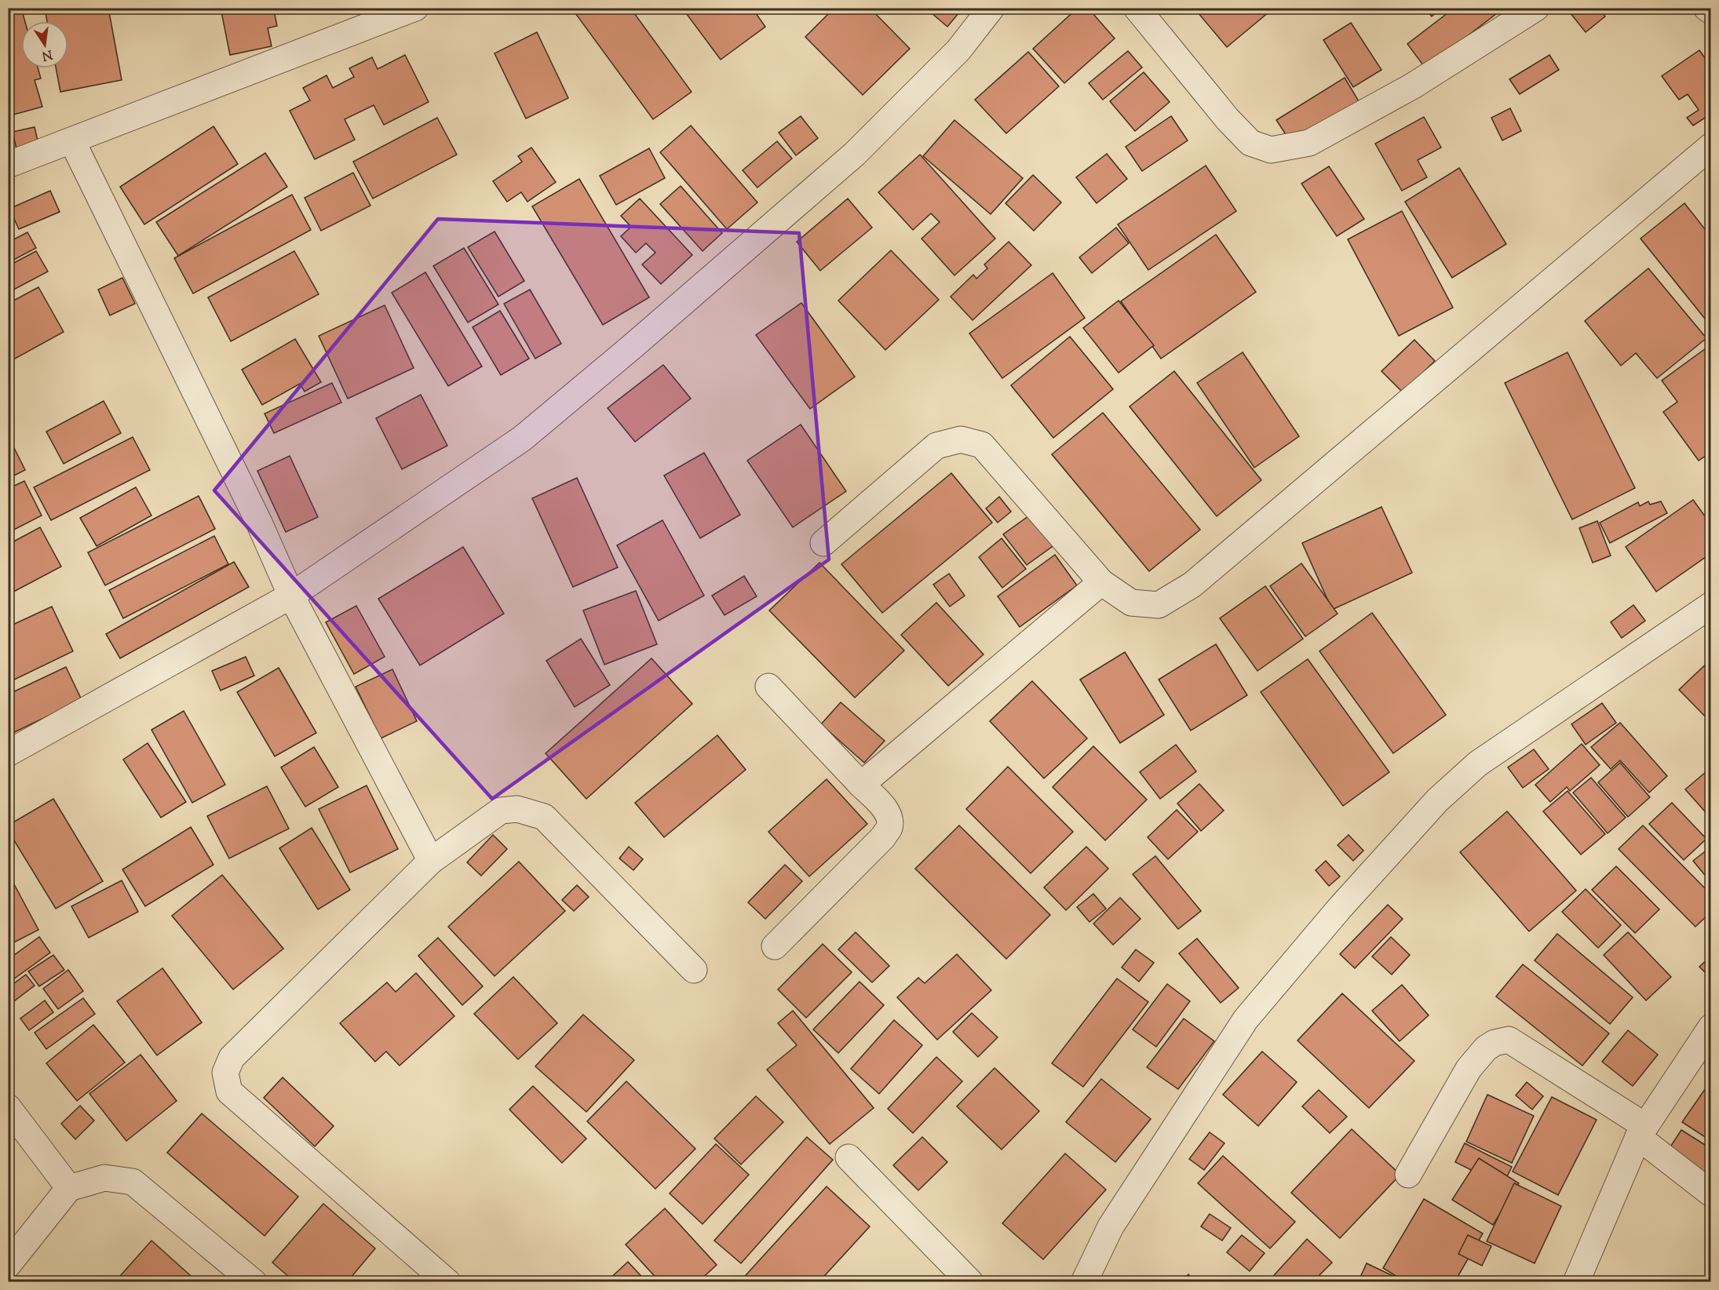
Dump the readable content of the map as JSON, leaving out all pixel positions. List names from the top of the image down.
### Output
{
  "north": "bottom"
}
